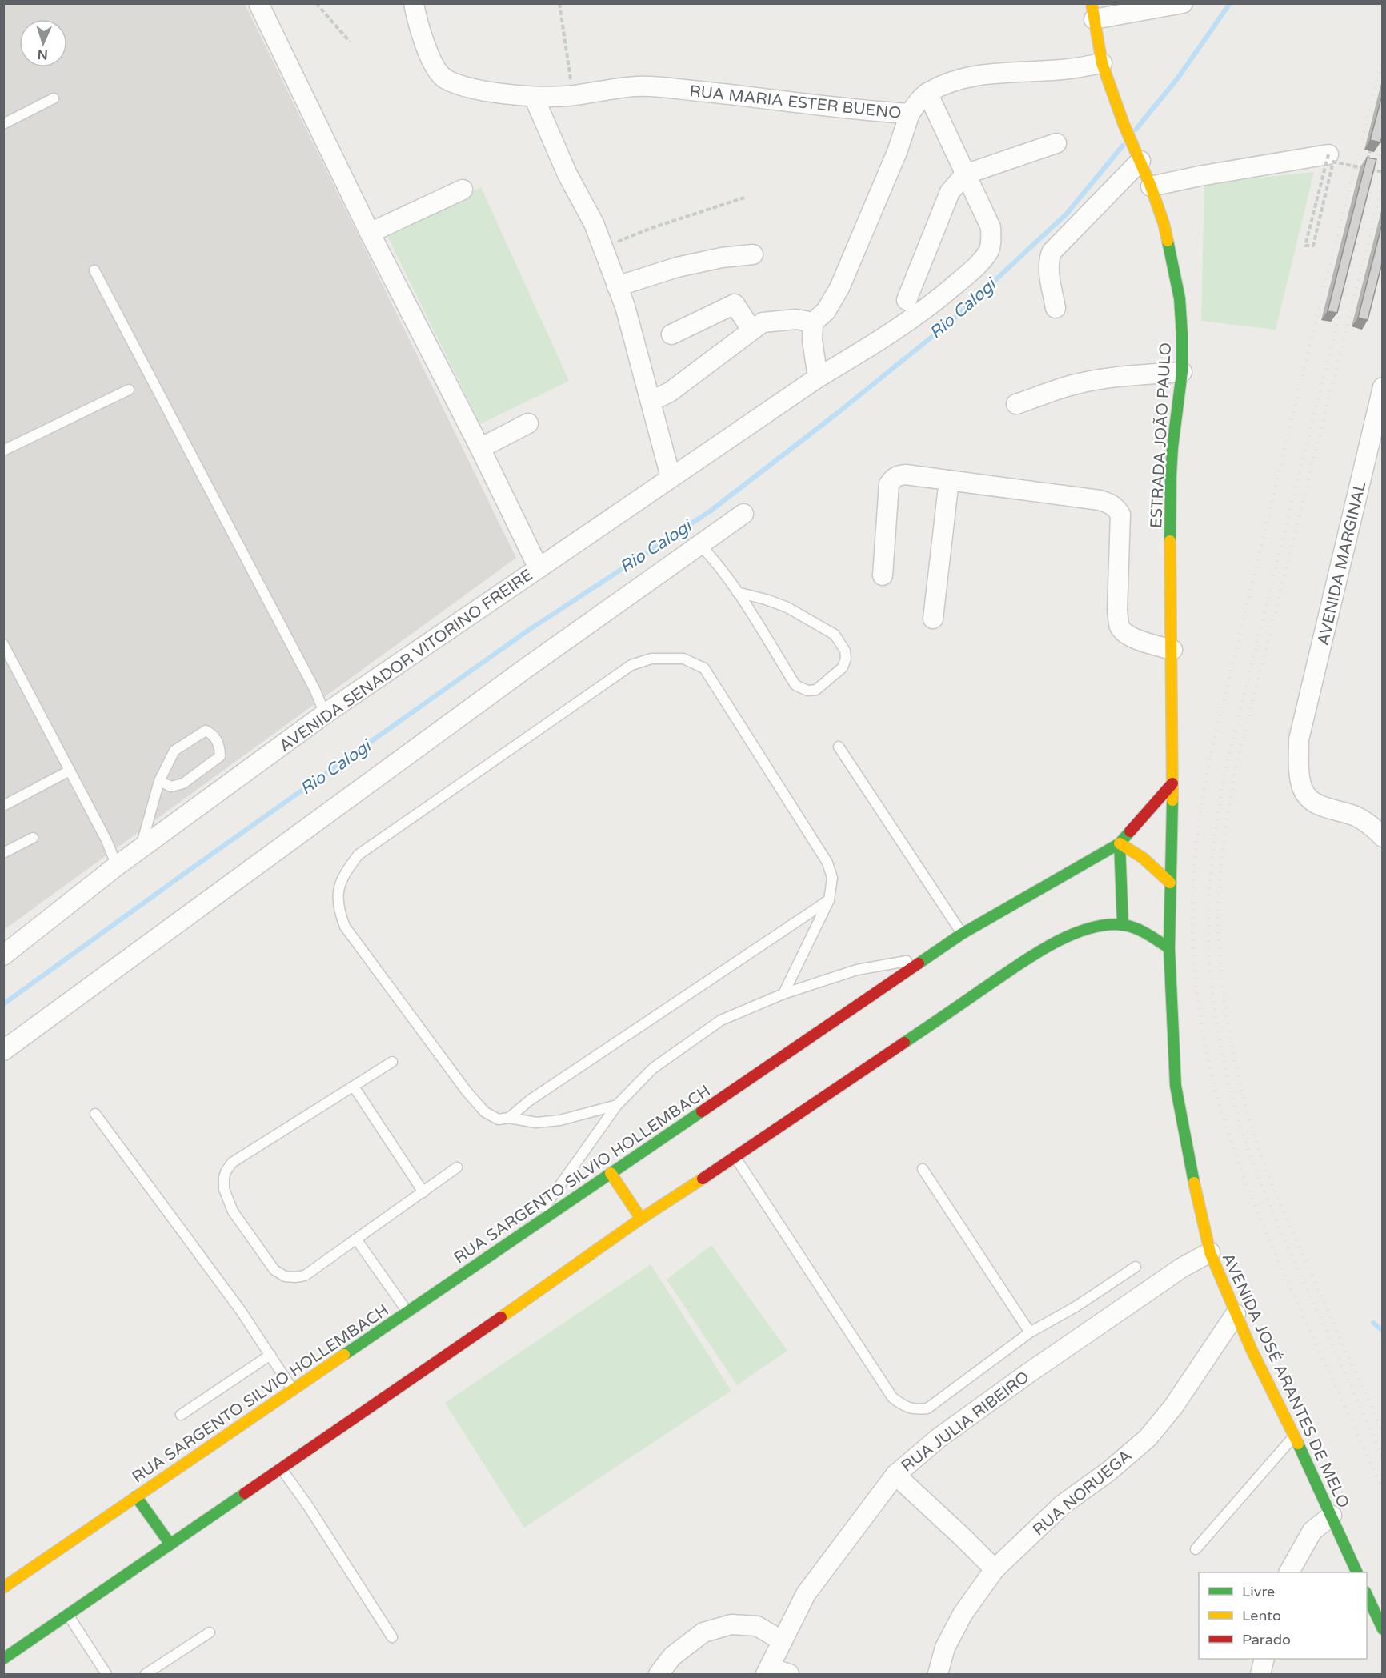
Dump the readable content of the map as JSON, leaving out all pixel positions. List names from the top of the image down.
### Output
{
  "streets": {
    "main road": ["ESTRADA JOÃO PAULO", "RUA SARGENTO SILVIO HOLLEMBACH", "AVENIDA JOSÉ ARANTES DE MELO"],
    "street": [
      "RUA MARIA ESTER BUENO",
      "AVENIDA MARGINAL",
      "AVENIDA SENADOR VITORINO FREIRE",
      "RUA JULIA RIBEIRO",
      "RUA NORUEGA"
    ]
  },
  "crossings": [
    ["RUA MARIA ESTER BUENO", "ESTRADA JOÃO PAULO"],
    ["ESTRADA JOÃO PAULO", "RUA SARGENTO SILVIO HOLLEMBACH"],
    ["ESTRADA JOÃO PAULO", "AVENIDA JOSÉ ARANTES DE MELO"],
    ["AVENIDA JOSÉ ARANTES DE MELO", "RUA JULIA RIBEIRO"],
    ["AVENIDA JOSÉ ARANTES DE MELO", "RUA NORUEGA"]
  ],
  "water": ["Rio Calogi"],
  "legend": ["Livre", "Lento", "Parado"],
  "north": "bottom"
}
